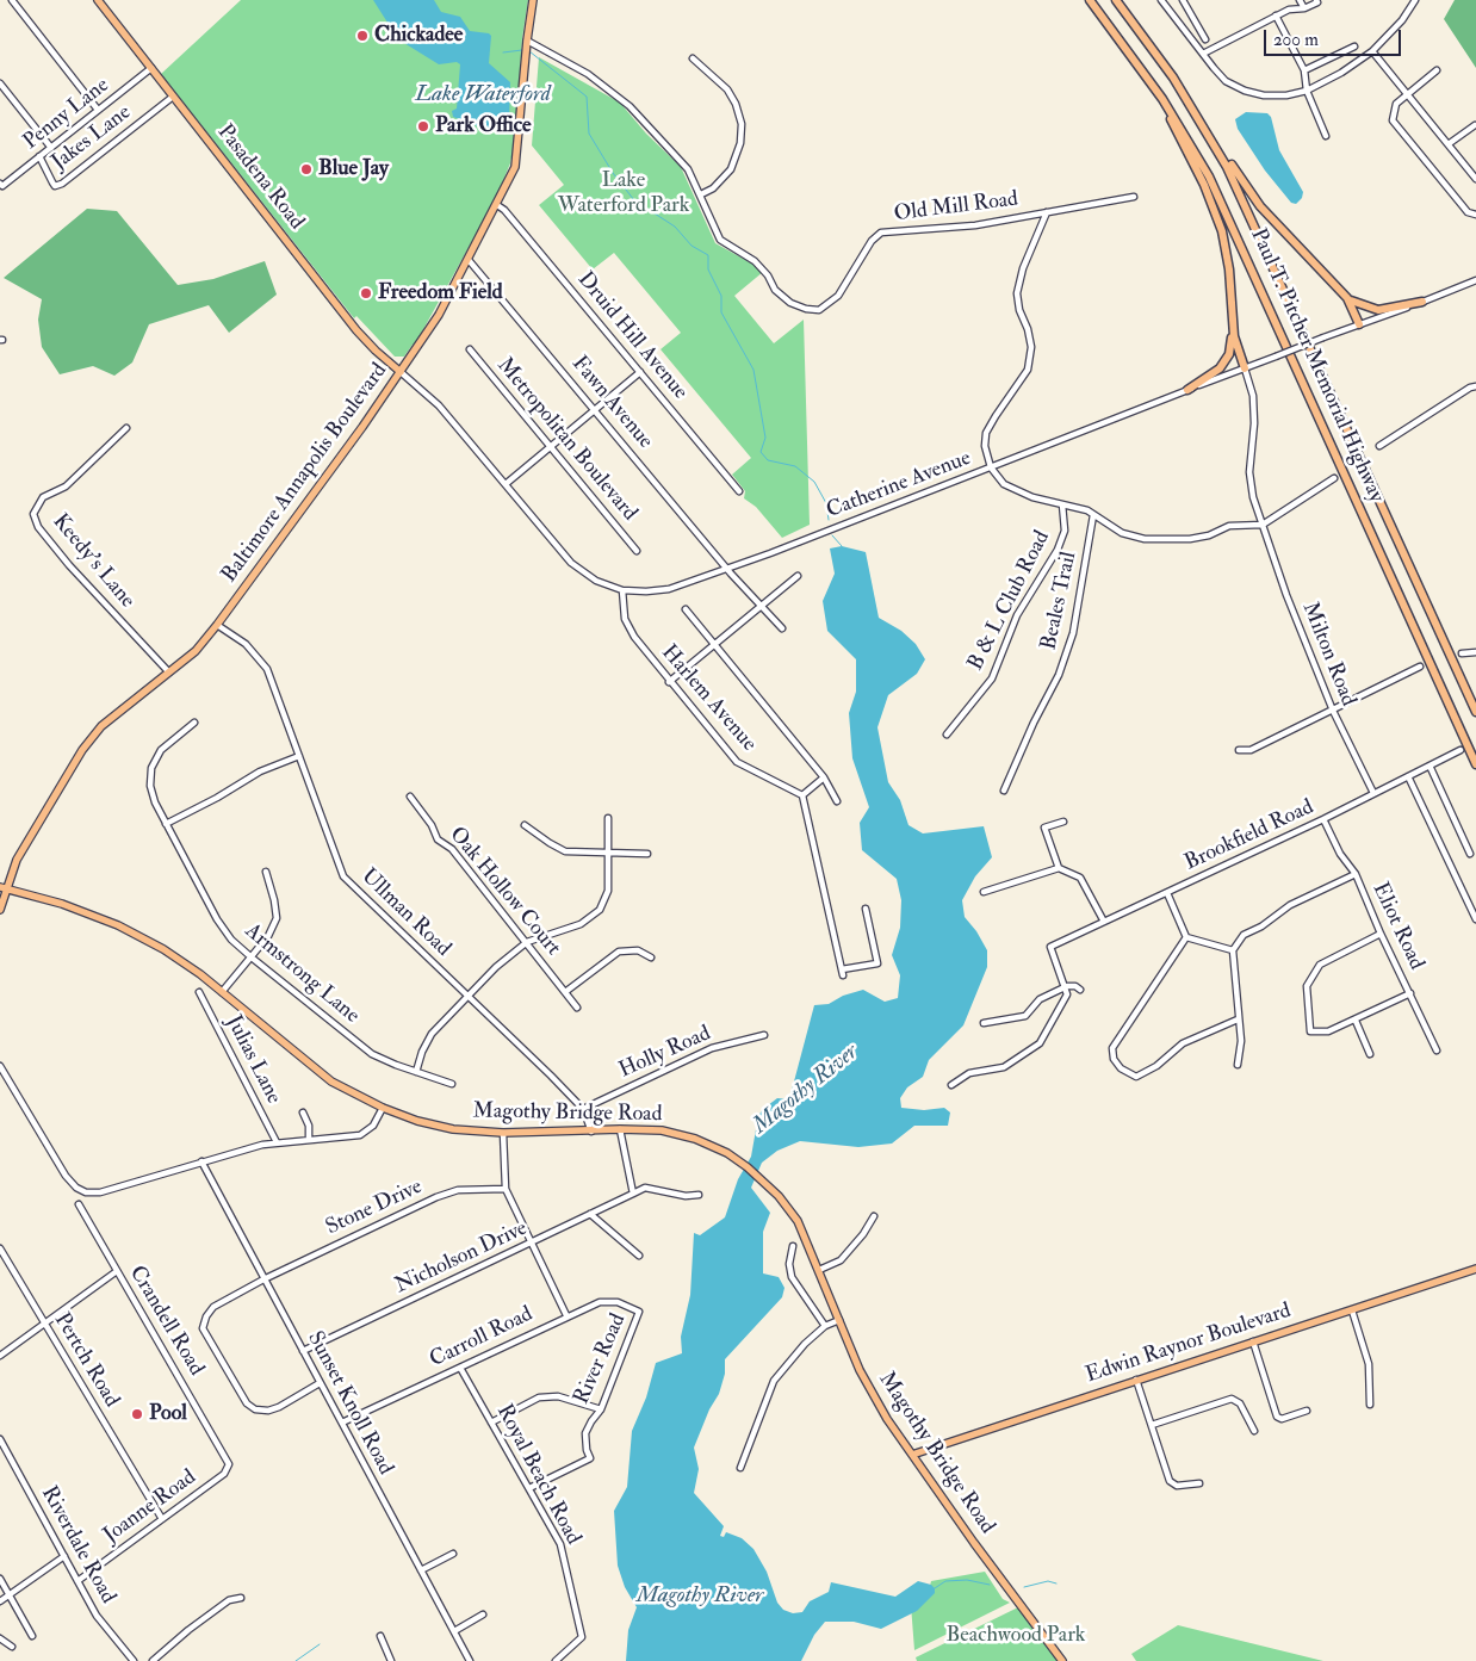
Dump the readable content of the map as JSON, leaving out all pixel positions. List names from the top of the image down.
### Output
{
  "streets": {
    "highway": ["Paul T. Pitcher Memorial Highway"],
    "main road": [
      "Pasadena Road",
      "Baltimore Annapolis Boulevard",
      "Magothy Bridge Road",
      "Edwin Raynor Boulevard"
    ],
    "street": [
      "Penny Lane",
      "Jakes Lane",
      "Old Mill Road",
      "Druid Hill Avenue",
      "Fawn Avenue",
      "Metropolitan Boulevard",
      "Catherine Avenue",
      "Keedy's Lane",
      "B & L Club Road",
      "Beales Trail",
      "Milton Road",
      "Harlem Avenue",
      "Brookfield Road",
      "Oak Hollow Court",
      "Ullman Road",
      "Eliot Road",
      "Armstrong Lane",
      "Holly Road",
      "Julias Lane",
      "Stone Drive",
      "Nicholson Drive",
      "Crandell Road",
      "Carroll Road",
      "River Road",
      "Pertch Road",
      "Sunset Knoll Road",
      "Royal Beach Road",
      "Joanne Road",
      "Riverdale Road"
    ]
  },
  "crossings": [
    ["Penny Lane", "Jakes Lane"],
    ["Penny Lane", "Pasadena Road"],
    ["Jakes Lane", "Pasadena Road"],
    ["Pasadena Road", "Baltimore Annapolis Boulevard"],
    ["Pasadena Road", "Catherine Avenue"],
    ["Old Mill Road", "Baltimore Annapolis Boulevard"],
    ["Old Mill Road", "Catherine Avenue"],
    ["Druid Hill Avenue", "Baltimore Annapolis Boulevard"],
    ["Fawn Avenue", "Baltimore Annapolis Boulevard"],
    ["Fawn Avenue", "Catherine Avenue"],
    ["Baltimore Annapolis Boulevard", "Catherine Avenue"],
    ["Baltimore Annapolis Boulevard", "Keedy's Lane"],
    ["Baltimore Annapolis Boulevard", "Ullman Road"],
    ["Baltimore Annapolis Boulevard", "Magothy Bridge Road"],
    ["Catherine Avenue", "Milton Road"],
    ["Catherine Avenue", "Harlem Avenue"],
    ["Milton Road", "Brookfield Road"],
    ["Brookfield Road", "Eliot Road"],
    ["Ullman Road", "Holly Road"],
    ["Ullman Road", "Magothy Bridge Road"],
    ["Magothy Bridge Road", "Edwin Raynor Boulevard"],
    ["Stone Drive", "Sunset Knoll Road"],
    ["Nicholson Drive", "Sunset Knoll Road"],
    ["Crandell Road", "Joanne Road"],
    ["Carroll Road", "River Road"],
    ["Carroll Road", "Sunset Knoll Road"],
    ["Carroll Road", "Royal Beach Road"],
    ["River Road", "Royal Beach Road"],
    ["Pertch Road", "Joanne Road"],
    ["Joanne Road", "Riverdale Road"]
  ],
  "water": ["Lake Waterford", "Magothy River"],
  "parks": ["Lake Waterford Park", "Beachwood Park"],
  "places": [
    "Chickadee",
    "Park Office",
    "Blue Jay",
    "Freedom Field",
    "Pool"
  ],
  "scale_bar": "200 m"
}
